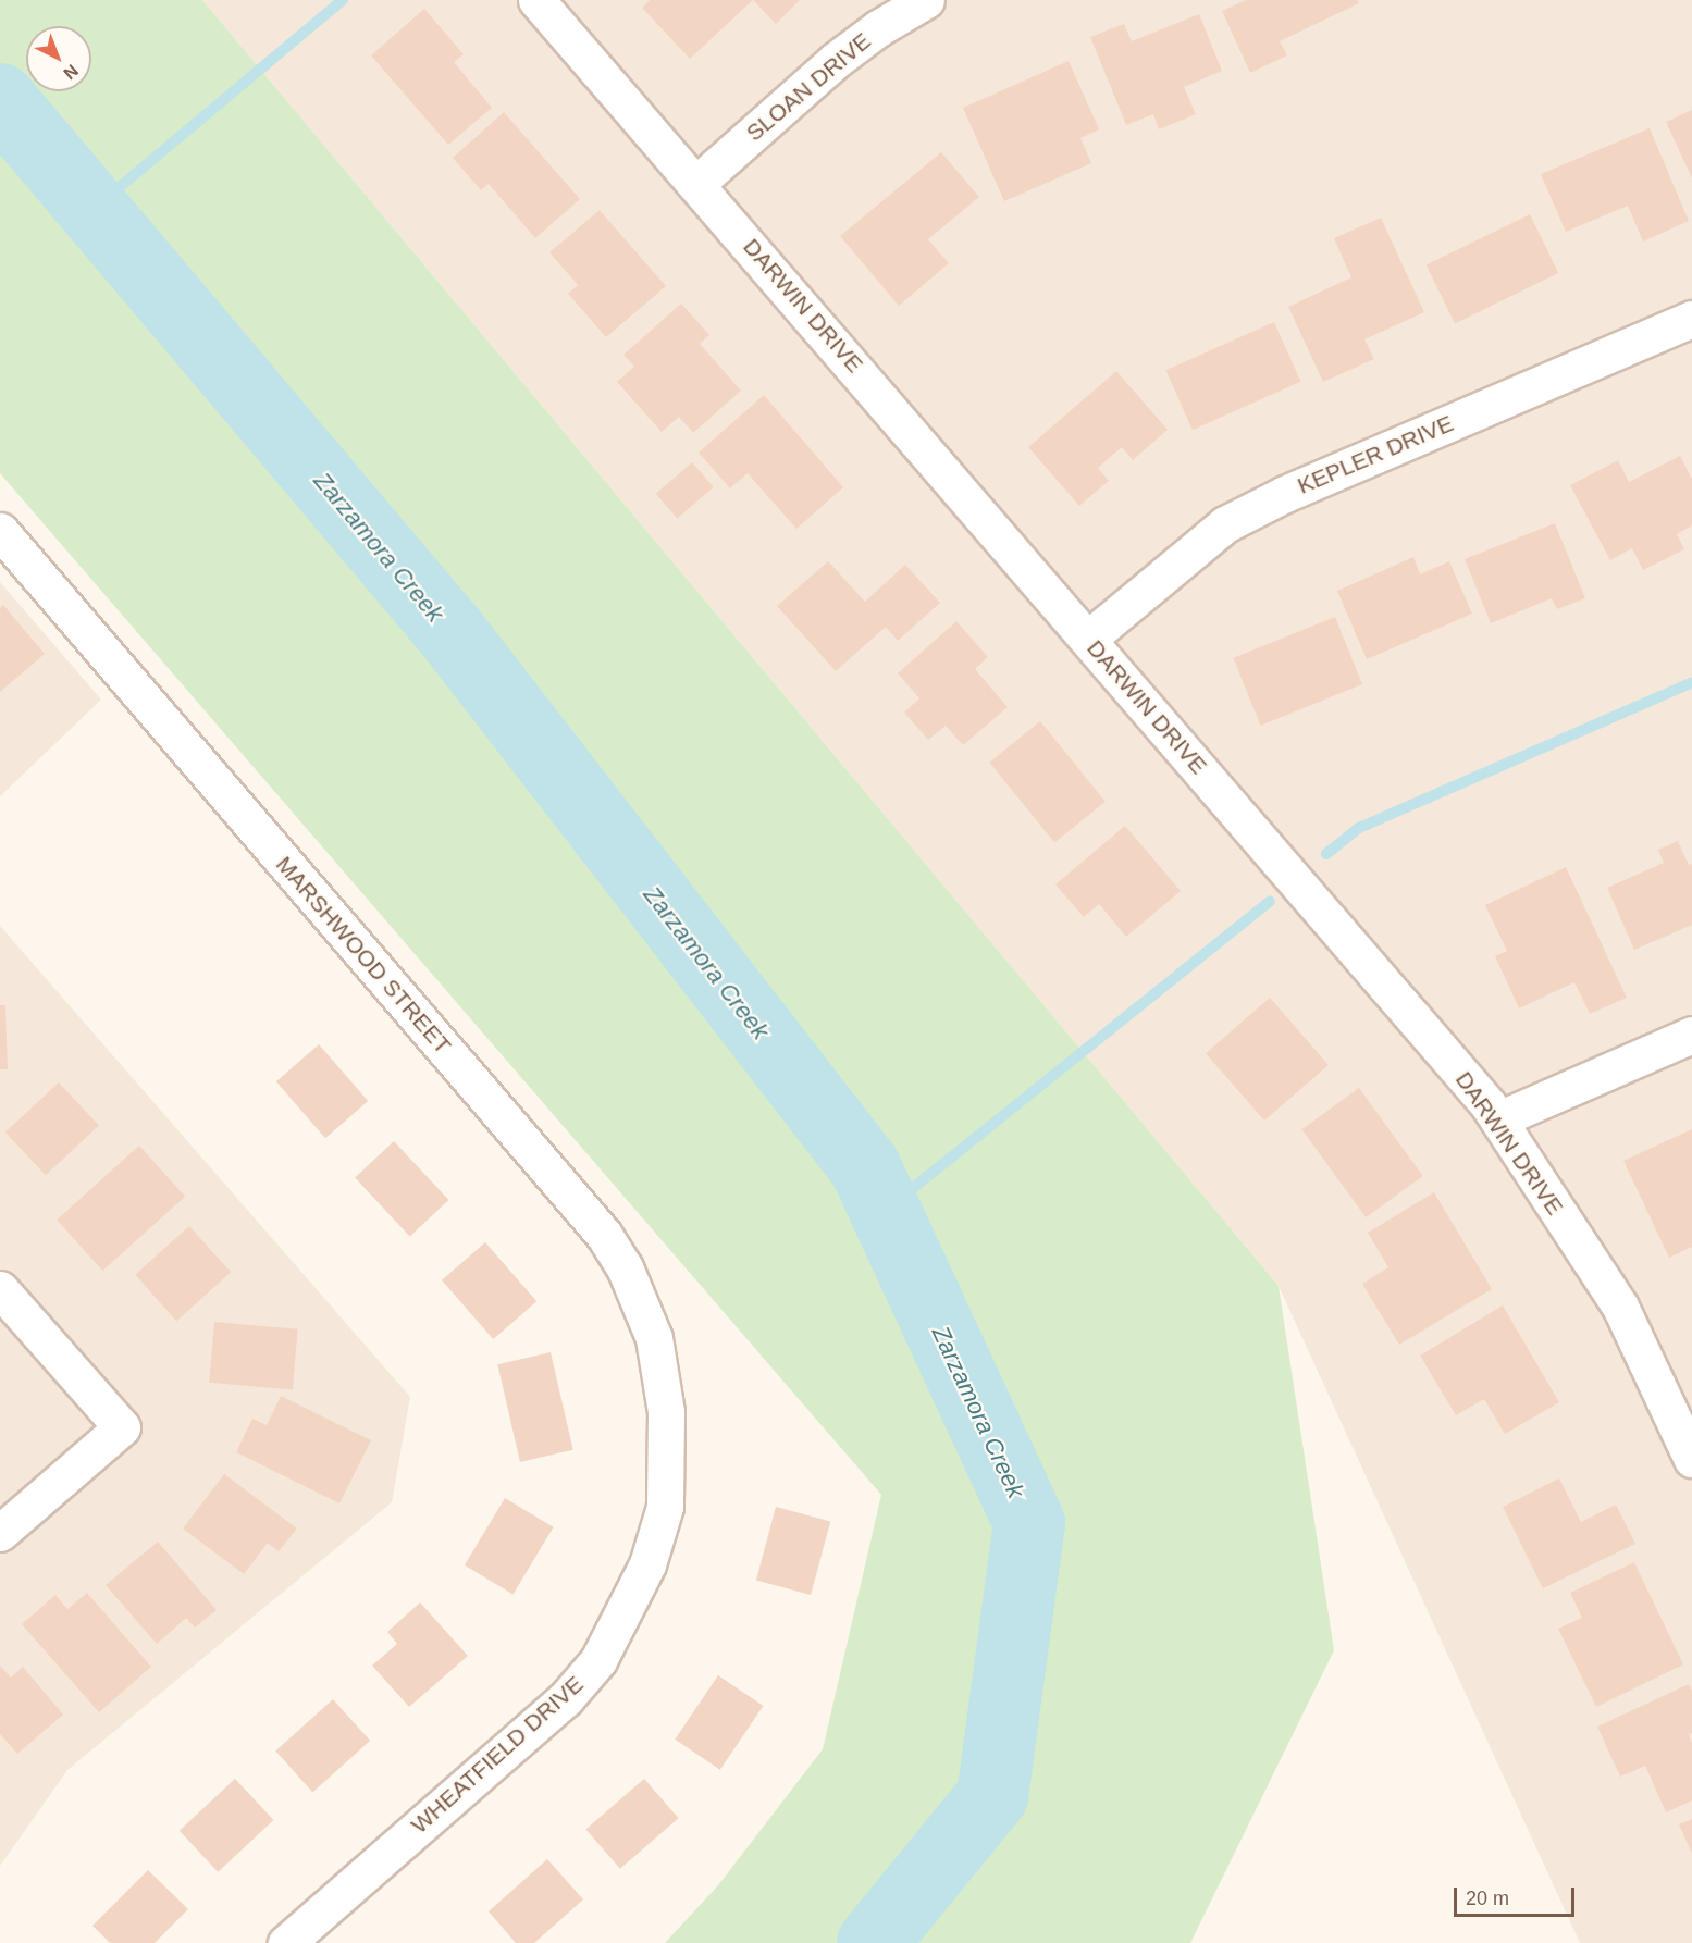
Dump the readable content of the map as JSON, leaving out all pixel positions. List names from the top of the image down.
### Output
{
  "streets": {
    "street": [
      "SLOAN DRIVE",
      "DARWIN DRIVE",
      "KEPLER DRIVE",
      "MARSHWOOD STREET",
      "WHEATFIELD DRIVE"
    ]
  },
  "crossings": [
    ["SLOAN DRIVE", "DARWIN DRIVE"],
    ["DARWIN DRIVE", "KEPLER DRIVE"],
    ["MARSHWOOD STREET", "WHEATFIELD DRIVE"]
  ],
  "water": ["Zarzamora Creek"],
  "scale_bar": "20 m",
  "north": "bottom right"
}
